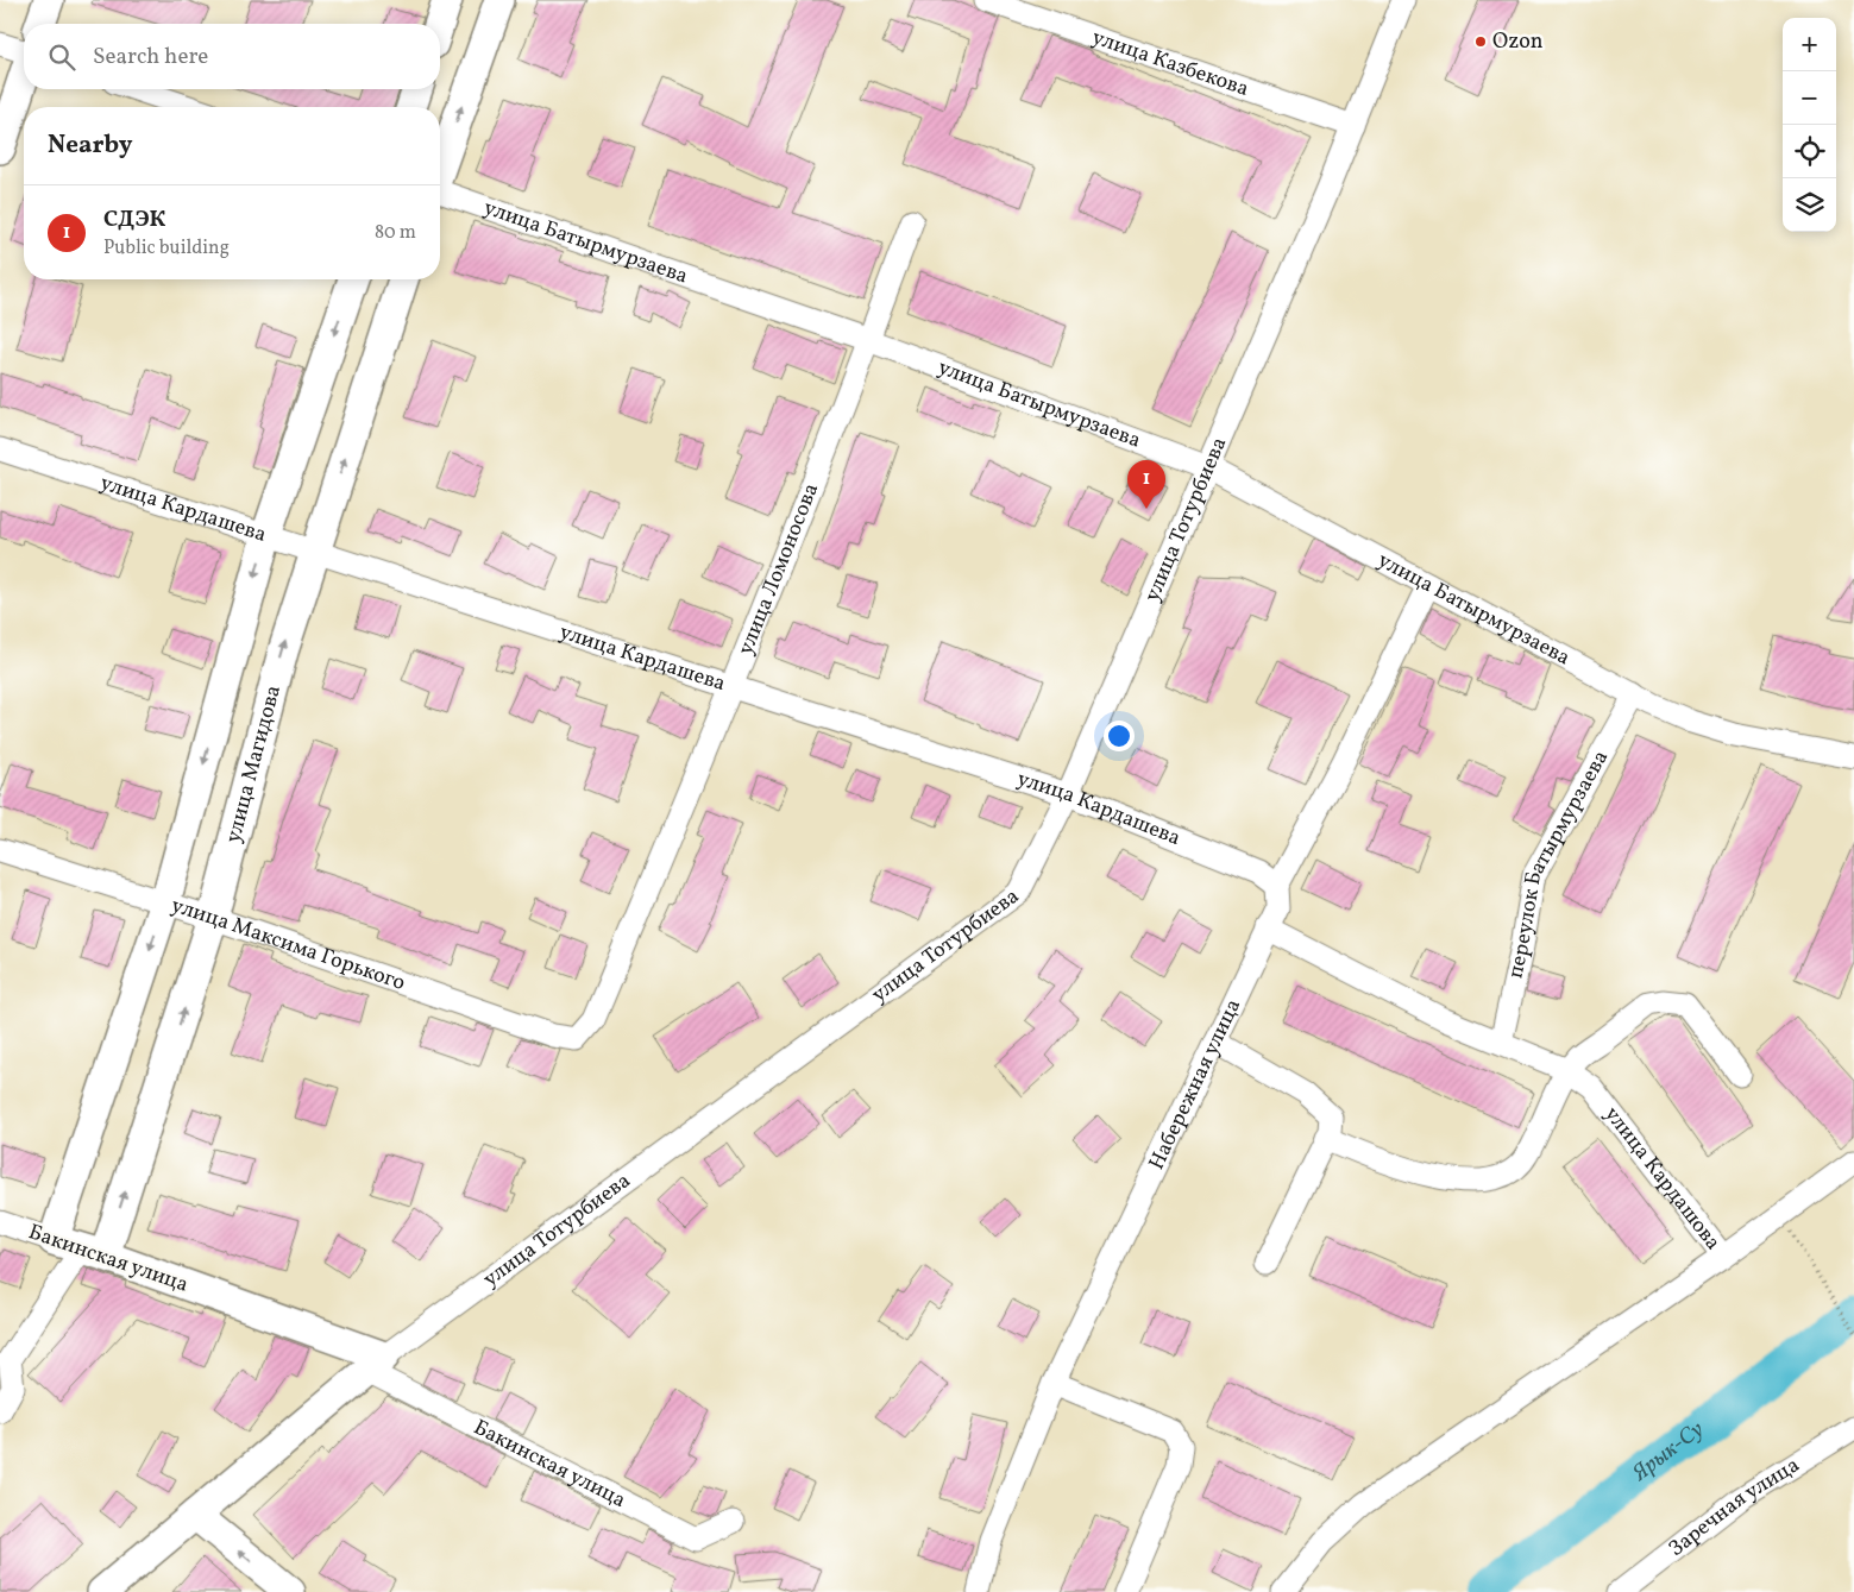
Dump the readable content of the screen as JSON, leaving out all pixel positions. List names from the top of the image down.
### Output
{
  "streets": {
    "main road": ["улица Тотурбиева", "улица Магидова", "Бакинская улица"],
    "street": [
      "улица Казбекова",
      "улица Батырмурзаева",
      "улица Кардашева",
      "улица Ломоносова",
      "переулок Батырмурзаева",
      "улица Максима Горького",
      "Набережная улица",
      "улица Кардашова",
      "Заречная улица"
    ]
  },
  "crossings": [
    ["улица Казбекова", "улица Тотурбиева"],
    ["улица Батырмурзаева", "улица Тотурбиева"],
    ["улица Батырмурзаева", "улица Ломоносова"],
    ["улица Батырмурзаева", "переулок Батырмурзаева"],
    ["улица Батырмурзаева", "Набережная улица"],
    ["улица Кардашева", "улица Тотурбиева"],
    ["улица Кардашева", "улица Ломоносова"],
    ["улица Кардашева", "улица Магидова"],
    ["улица Кардашева", "Набережная улица"],
    ["улица Тотурбиева", "Бакинская улица"],
    ["улица Ломоносова", "улица Максима Горького"],
    ["улица Магидова", "улица Максима Горького"],
    ["улица Магидова", "Бакинская улица"],
    ["переулок Батырмурзаева", "улица Кардашова"],
    ["Набережная улица", "улица Кардашова"]
  ],
  "water": ["Ярык-Су"],
  "places": ["Ozon"],
  "page": {
    "map_buttons": ["+", "−"],
    "search": "Search here",
    "heading": "Nearby",
    "list": [
      {
        "mark": "1",
        "name": "СДЭК",
        "note": "Public building",
        "value": "80 m"
      }
    ],
    "pins": "1"
  }
}
